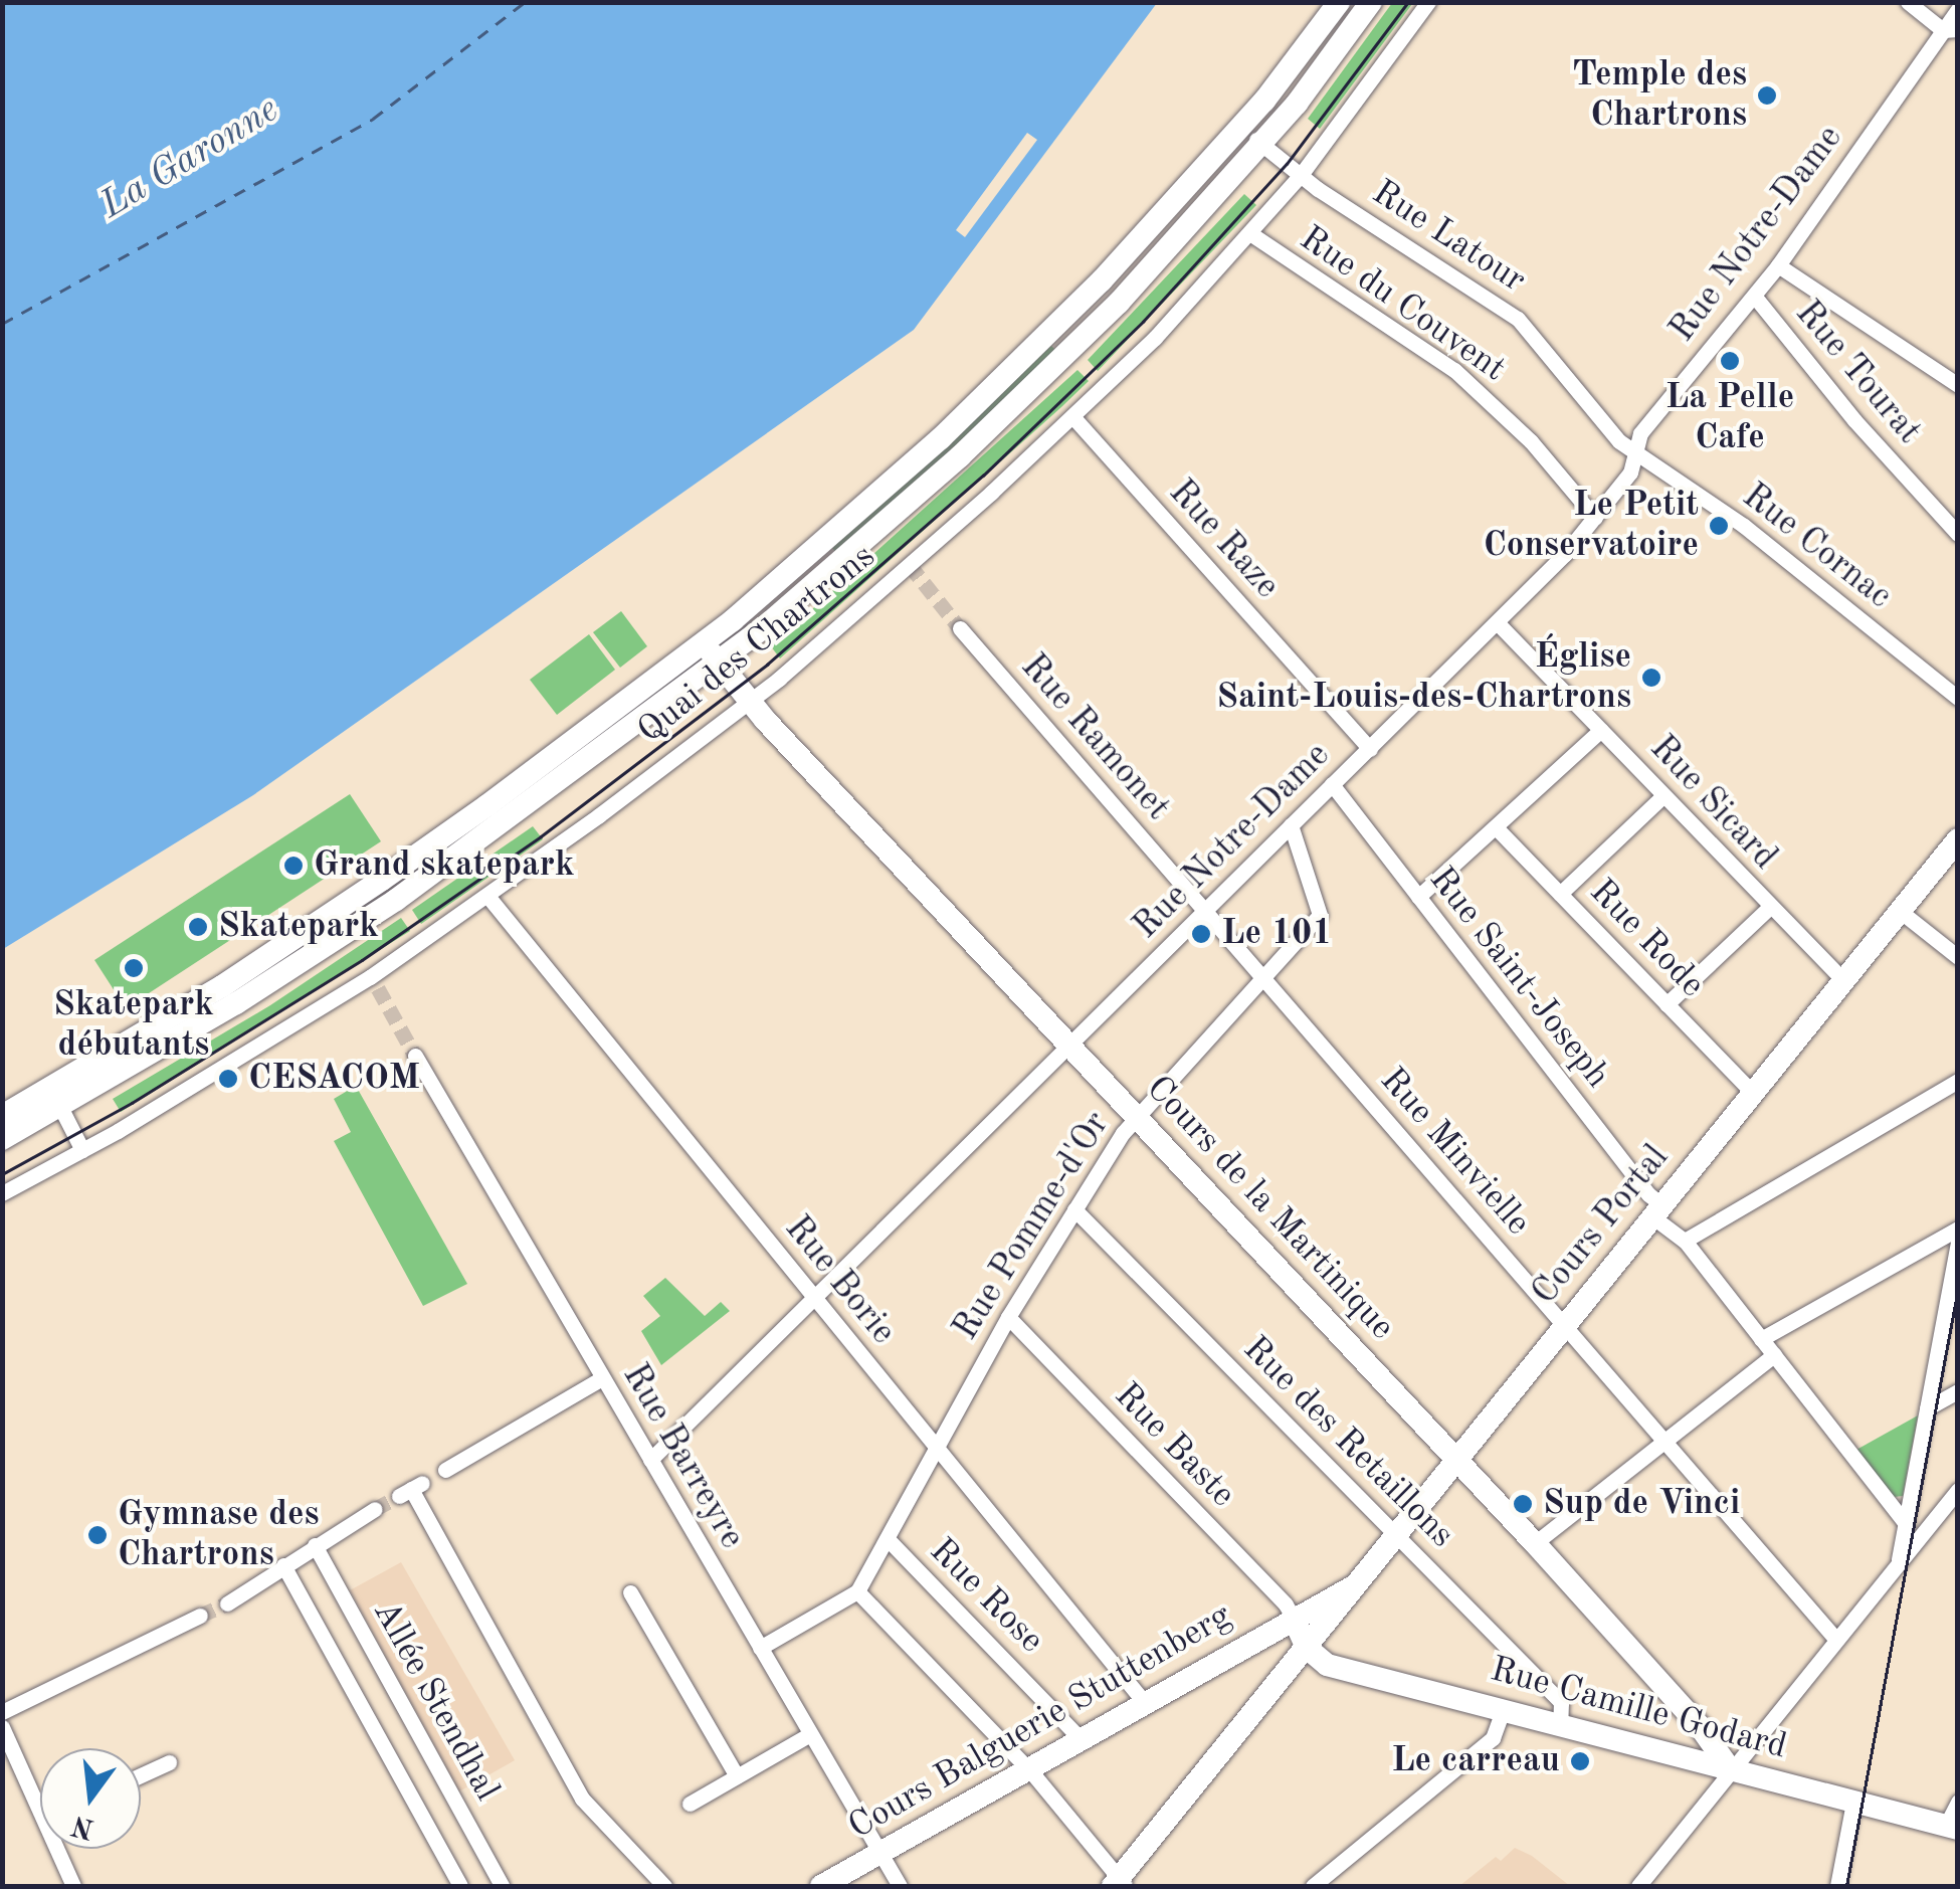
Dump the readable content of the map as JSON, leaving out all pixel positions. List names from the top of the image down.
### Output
{
  "streets": {
    "main road": [
      "Quai des Chartrons",
      "Cours de la Martinique",
      "Cours Portal",
      "Rue Camille Godard",
      "Cours Balguerie Stuttenberg"
    ],
    "street": [
      "Rue Notre-Dame",
      "Rue Latour",
      "Rue du Couvent",
      "Rue Tourat",
      "Rue Raze",
      "Rue Cornac",
      "Rue Ramonet",
      "Rue Sicard",
      "Rue Rode",
      "Rue Saint-Joseph",
      "Rue Minvielle",
      "Rue Pomme-d'Or",
      "Rue Borie",
      "Rue des Retaillons",
      "Rue Baste",
      "Rue Barreyre",
      "Rue Rose",
      "Allée Stendhal"
    ]
  },
  "crossings": [
    ["Rue Notre-Dame", "Rue Latour"],
    ["Rue Notre-Dame", "Rue du Couvent"],
    ["Rue Notre-Dame", "Rue Tourat"],
    ["Rue Notre-Dame", "Rue Raze"],
    ["Rue Notre-Dame", "Rue Cornac"],
    ["Rue Notre-Dame", "Rue Ramonet"],
    ["Rue Notre-Dame", "Rue Sicard"],
    ["Rue Notre-Dame", "Rue Saint-Joseph"],
    ["Rue Notre-Dame", "Cours de la Martinique"],
    ["Rue Notre-Dame", "Rue Pomme-d'Or"],
    ["Rue Notre-Dame", "Rue Borie"],
    ["Rue Notre-Dame", "Rue Barreyre"],
    ["Rue Latour", "Rue Cornac"],
    ["Rue Latour", "Quai des Chartrons"],
    ["Rue du Couvent", "Quai des Chartrons"],
    ["Rue Raze", "Quai des Chartrons"],
    ["Quai des Chartrons", "Cours de la Martinique"],
    ["Quai des Chartrons", "Rue Borie"],
    ["Rue Ramonet", "Rue Minvielle"],
    ["Rue Ramonet", "Rue Pomme-d'Or"],
    ["Rue Sicard", "Cours Portal"],
    ["Rue Rode", "Cours Portal"],
    ["Rue Saint-Joseph", "Cours Portal"],
    ["Rue Minvielle", "Cours Portal"],
    ["Rue Minvielle", "Rue Pomme-d'Or"],
    ["Cours de la Martinique", "Cours Portal"],
    ["Cours de la Martinique", "Rue Pomme-d'Or"],
    ["Cours de la Martinique", "Rue Camille Godard"],
    ["Cours Portal", "Rue des Retaillons"],
    ["Cours Portal", "Rue Baste"],
    ["Cours Portal", "Rue Camille Godard"],
    ["Cours Portal", "Cours Balguerie Stuttenberg"],
    ["Rue Pomme-d'Or", "Rue Borie"],
    ["Rue Pomme-d'Or", "Rue des Retaillons"],
    ["Rue Pomme-d'Or", "Rue Baste"],
    ["Rue Pomme-d'Or", "Rue Barreyre"],
    ["Rue Pomme-d'Or", "Rue Rose"],
    ["Rue Borie", "Cours Balguerie Stuttenberg"],
    ["Rue des Retaillons", "Rue Camille Godard"],
    ["Rue Baste", "Cours Balguerie Stuttenberg"],
    ["Rue Barreyre", "Cours Balguerie Stuttenberg"],
    ["Rue Rose", "Cours Balguerie Stuttenberg"]
  ],
  "water": ["La Garonne"],
  "places": [
    "Temple des Chartrons",
    "La Pelle Cafe",
    "Le Petit Conservatoire",
    "Église Saint-Louis-des-Chartrons",
    "Grand skatepark",
    "Skatepark",
    "Le 101",
    "Skatepark débutants",
    "CESACOM",
    "Sup de Vinci",
    "Gymnase des Chartrons",
    "Le carreau"
  ],
  "north": "bottom"
}
